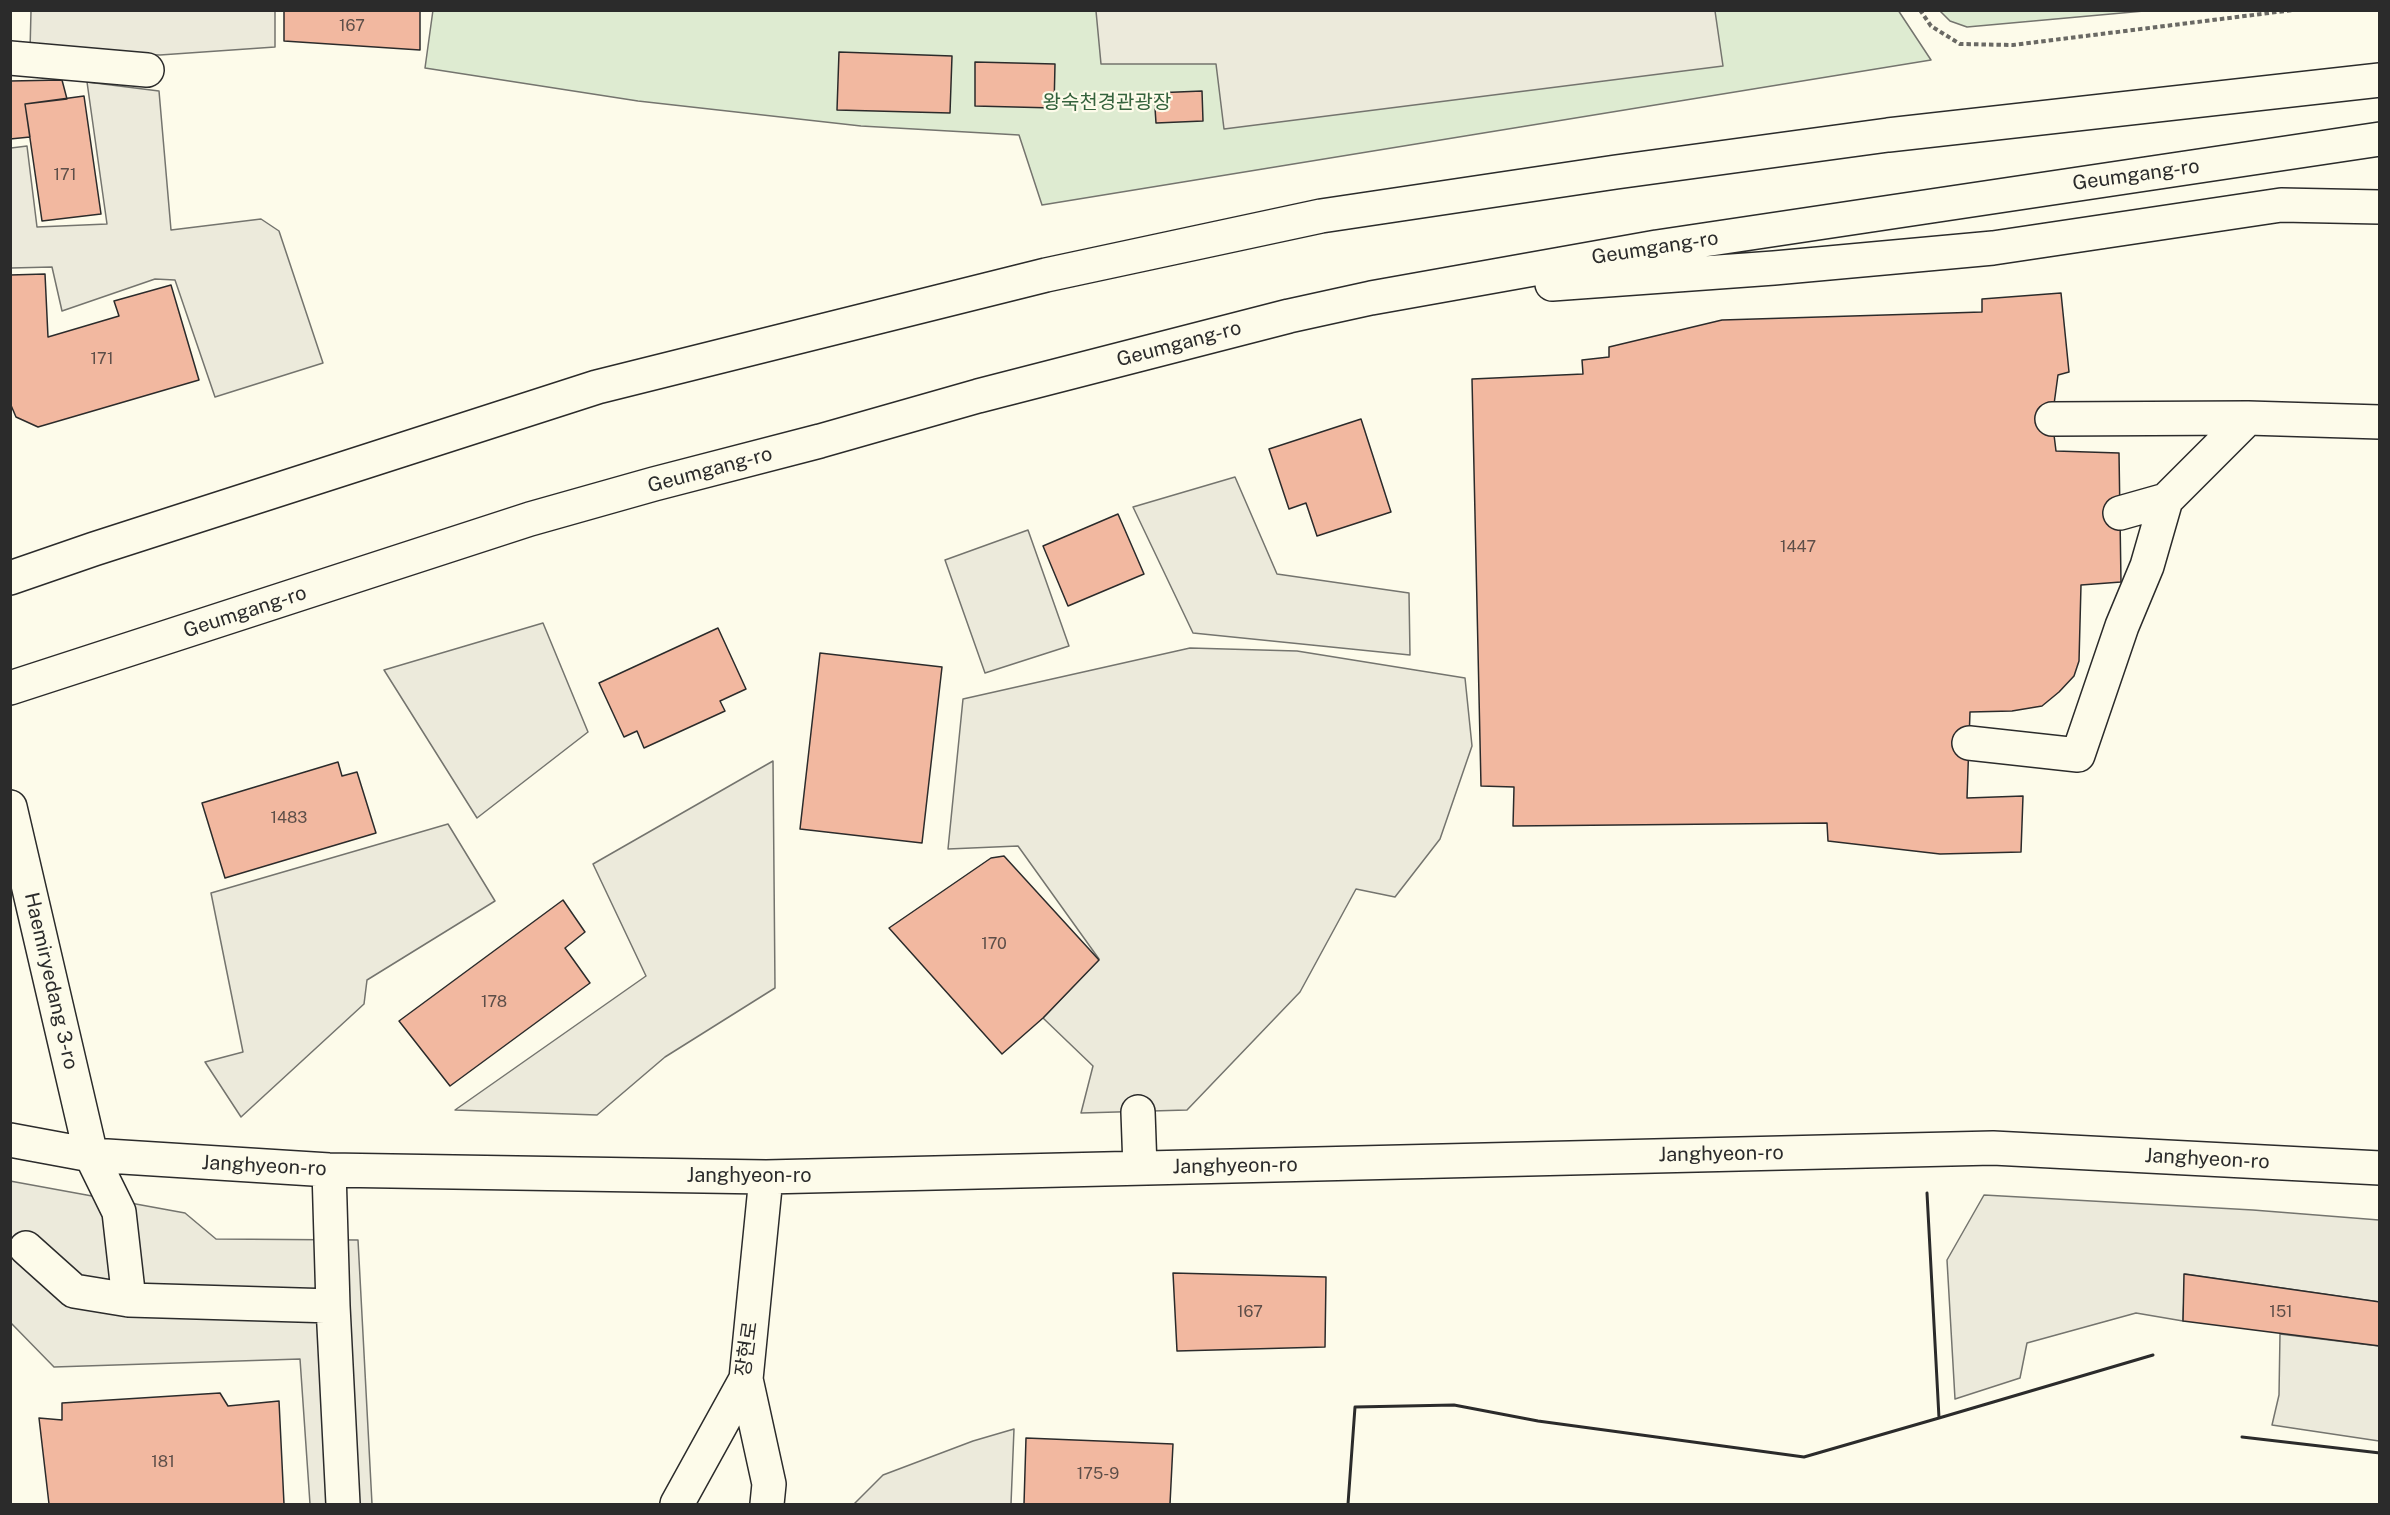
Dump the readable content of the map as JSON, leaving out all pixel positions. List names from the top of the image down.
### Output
{
  "streets": {
    "main road": [
      "Geumgang-ro",
      "Haemiryedang 3-ro",
      "Janghyeon-ro",
      "장현로"
    ]
  },
  "crossings": [
    ["Haemiryedang 3-ro", "Janghyeon-ro"],
    ["Janghyeon-ro", "장현로"]
  ],
  "parks": ["왕숙천경관광장"],
  "house_numbers": [
    "167",
    "171",
    "171",
    "1447",
    "1483",
    "170",
    "178",
    "167",
    "151",
    "181",
    "175-9"
  ]
}
